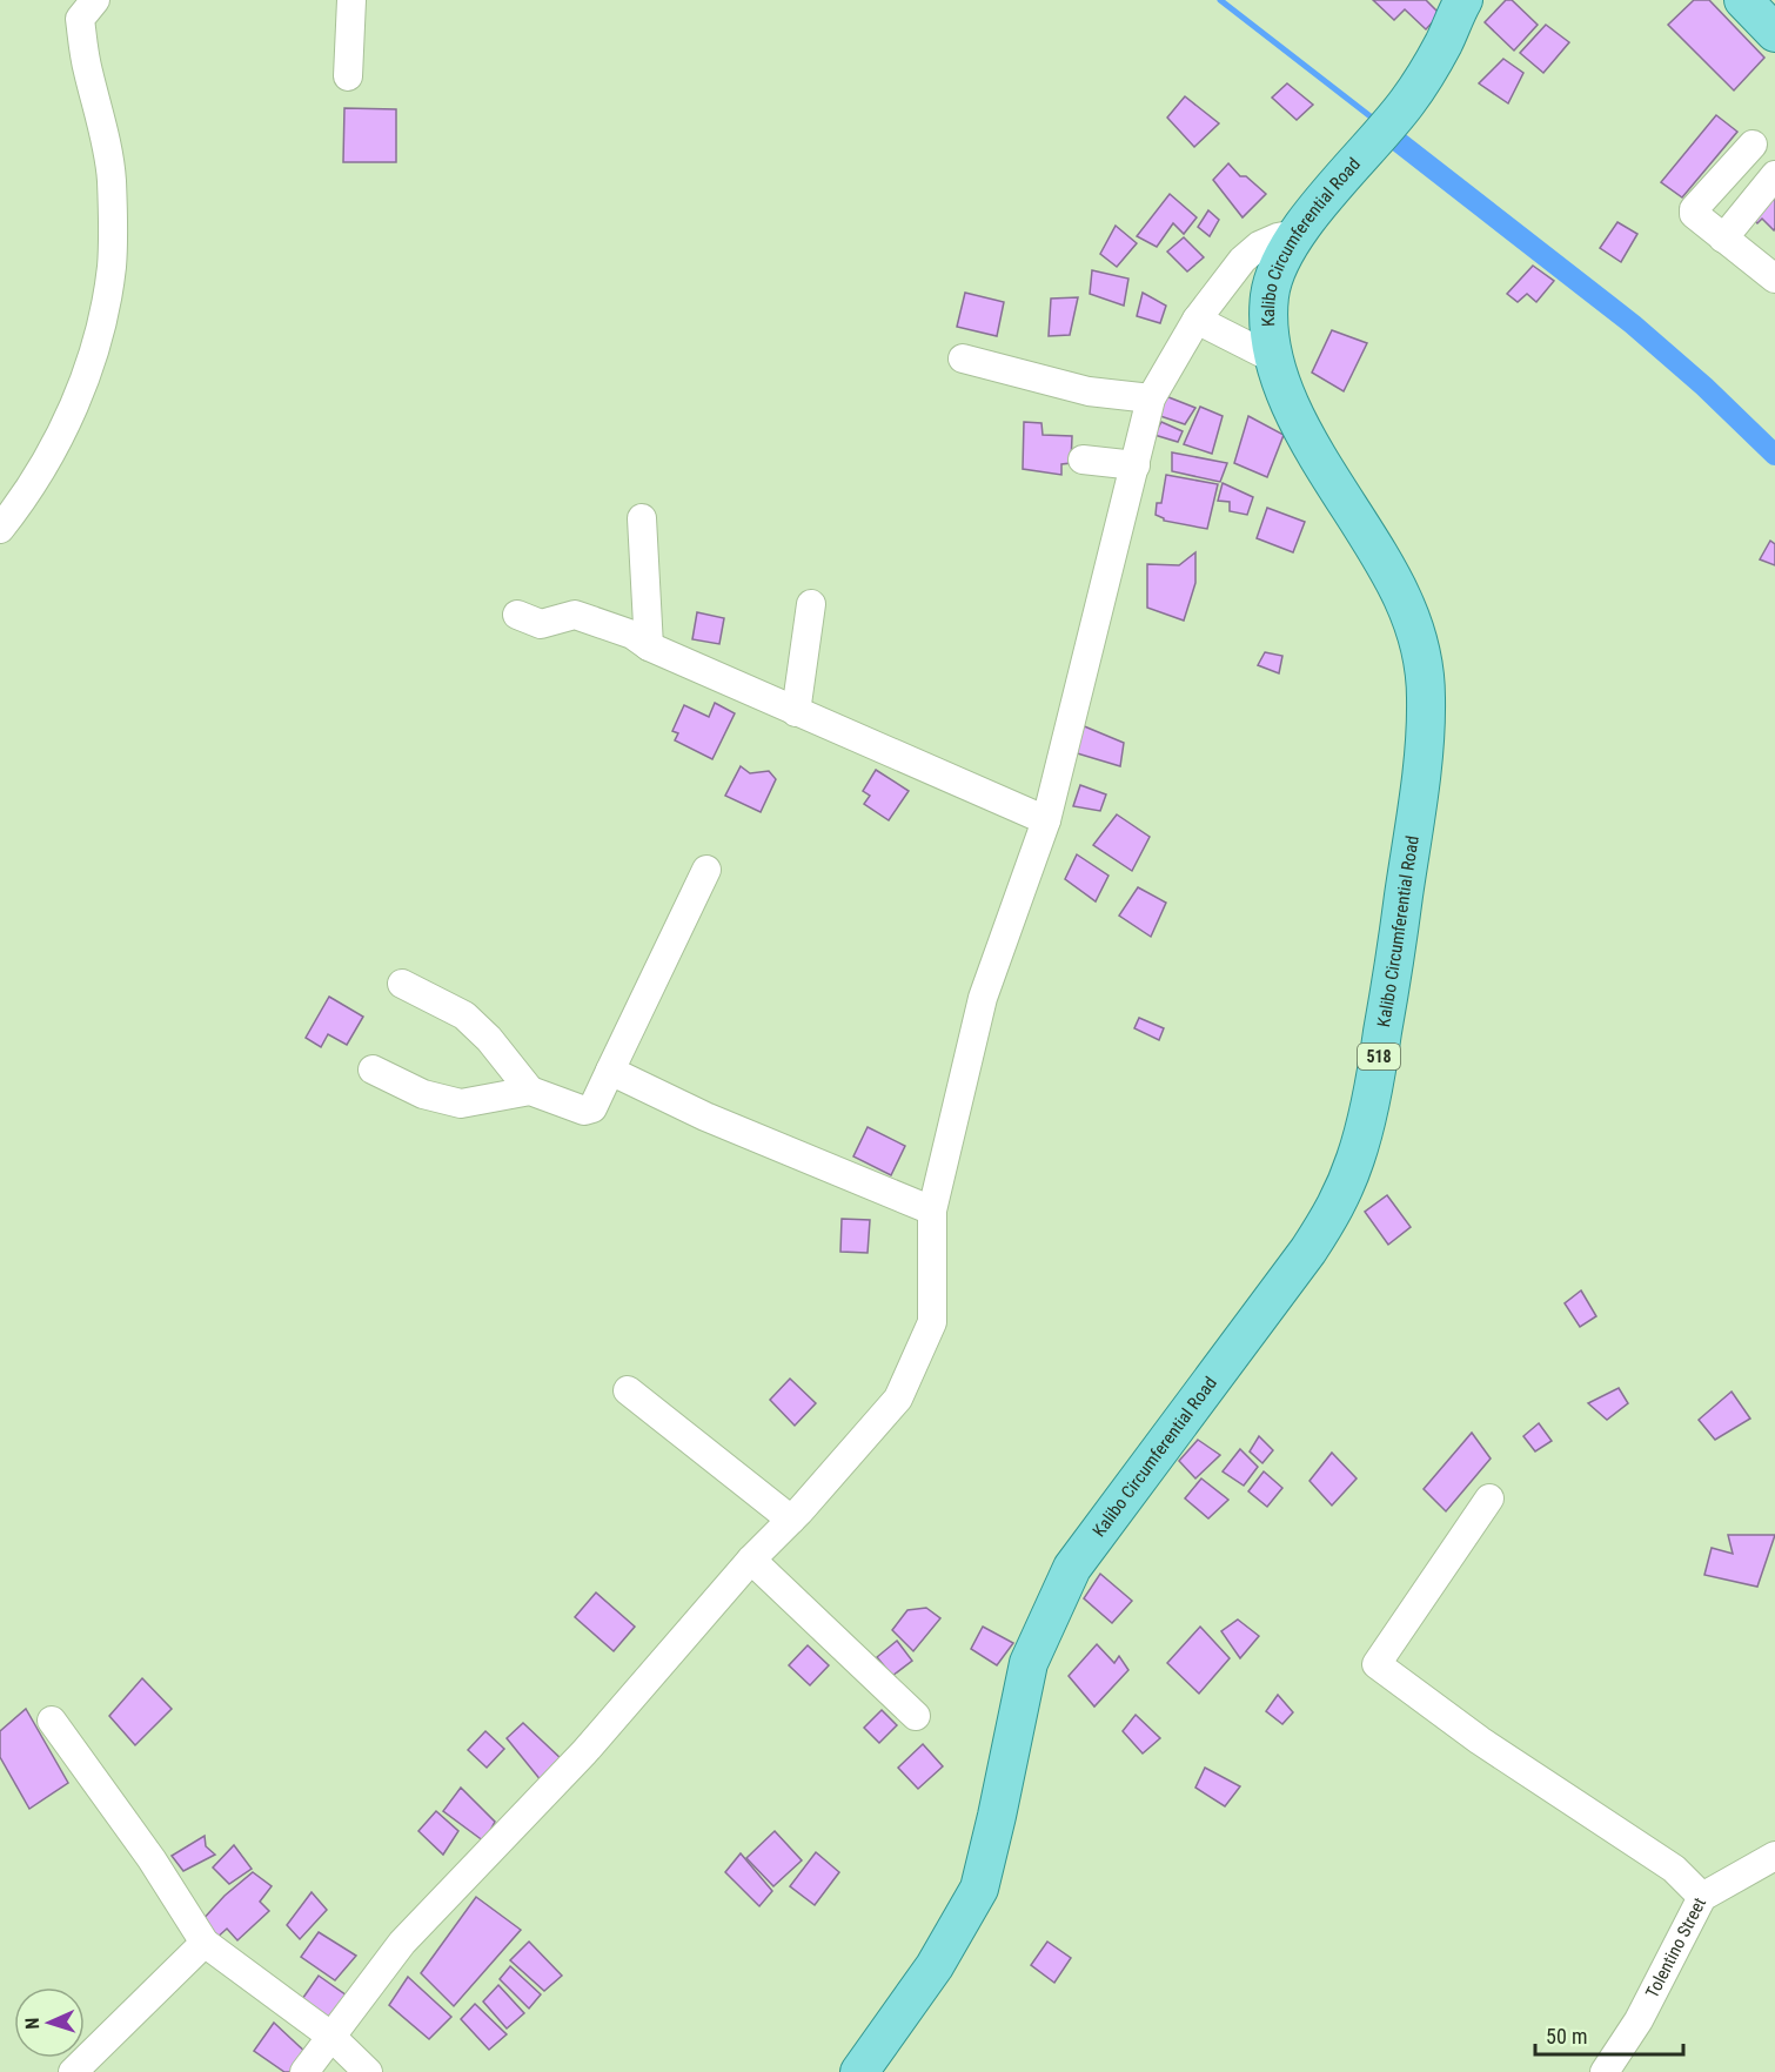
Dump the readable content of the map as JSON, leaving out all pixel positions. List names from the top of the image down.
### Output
{
  "streets": {
    "main road": ["Kalibo Circumferential Road", "518"],
    "street": ["Tolentino Street"]
  },
  "scale_bar": "50 m",
  "north": "left"
}
